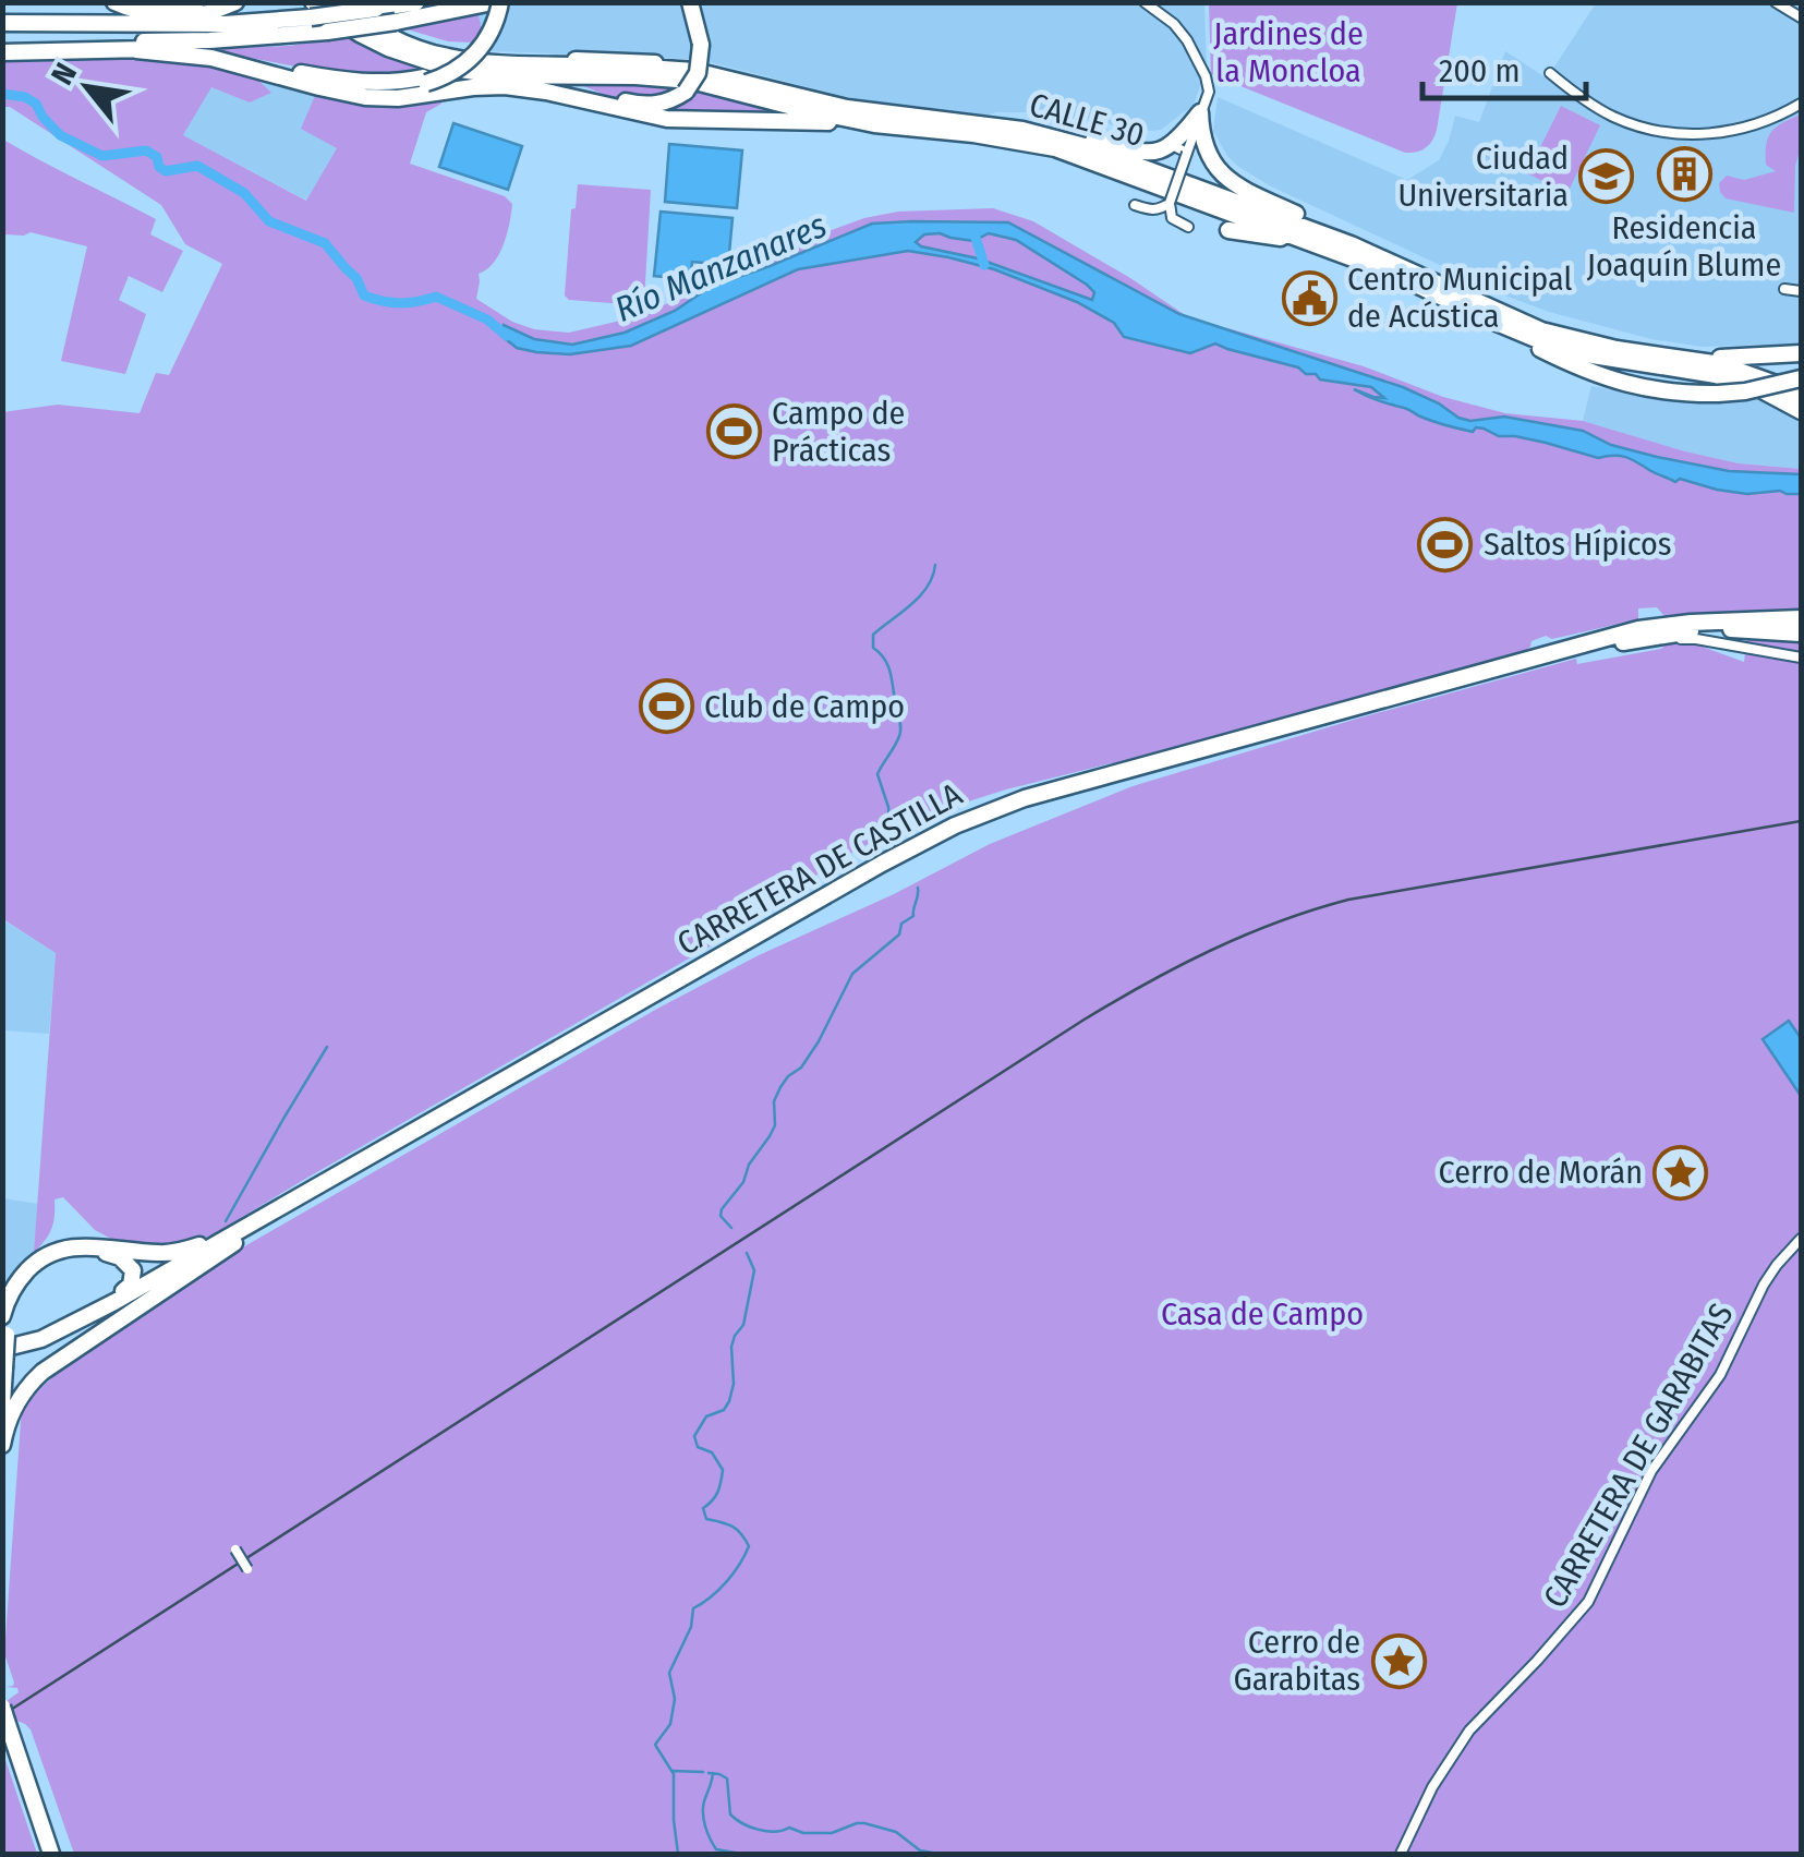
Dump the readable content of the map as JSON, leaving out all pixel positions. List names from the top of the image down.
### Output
{
  "streets": {
    "highway": ["CALLE 30", "CARRETERA DE CASTILLA"],
    "street": ["CARRETERA DE GARABITAS"]
  },
  "water": ["Río Manzanares"],
  "parks": ["Jardines de la Moncloa", "Casa de Campo"],
  "places": {
    "building": ["Residencia Joaquín Blume"],
    "school or university": ["Ciudad Universitaria"],
    "public building": ["Centro Municipal de Acústica"],
    "sports": ["Campo de Prácticas", "Saltos Hípicos", "Club de Campo"],
    "place": ["Cerro de Morán", "Cerro de Garabitas"]
  },
  "scale_bar": "200 m",
  "north": "top left"
}
